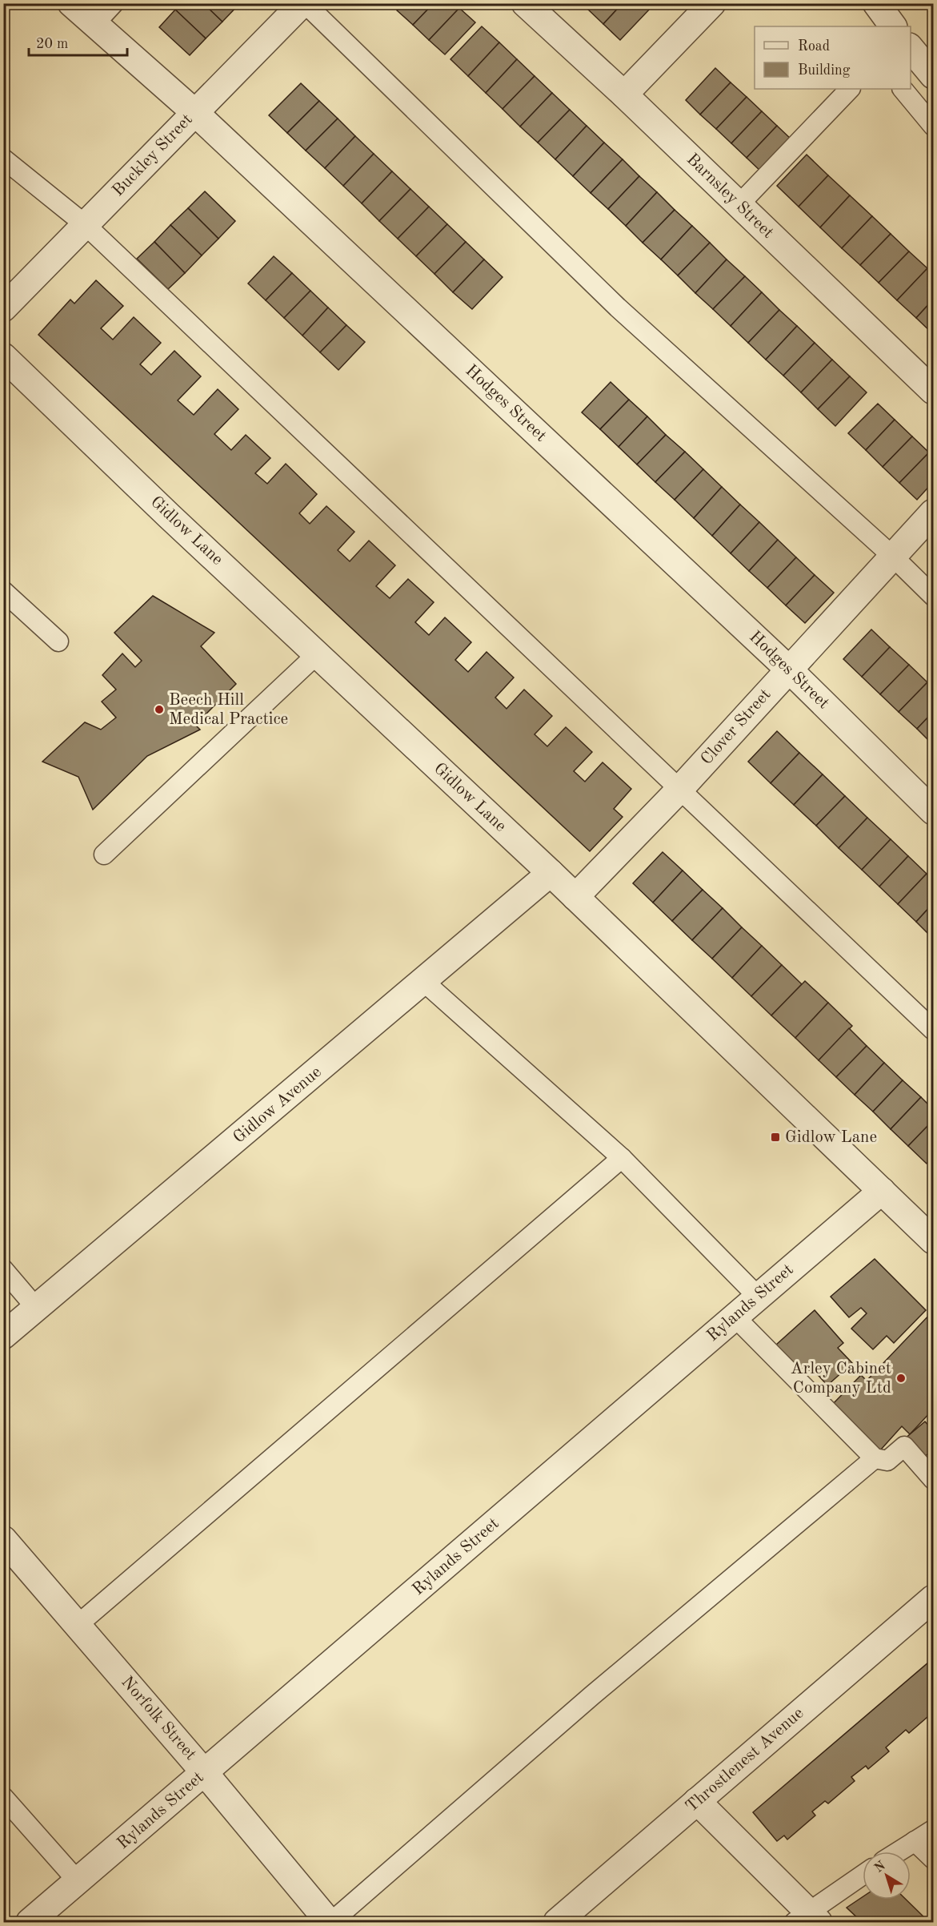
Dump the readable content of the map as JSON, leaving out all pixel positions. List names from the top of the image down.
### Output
{
  "streets": {
    "street": [
      "Buckley Street",
      "Barnsley Street",
      "Hodges Street",
      "Gidlow Lane",
      "Clover Street",
      "Gidlow Avenue",
      "Rylands Street",
      "Norfolk Street",
      "Throstlenest Avenue"
    ]
  },
  "crossings": [
    ["Buckley Street", "Hodges Street"],
    ["Hodges Street", "Clover Street"],
    ["Gidlow Lane", "Clover Street"],
    ["Gidlow Lane", "Gidlow Avenue"],
    ["Gidlow Lane", "Rylands Street"],
    ["Rylands Street", "Norfolk Street"]
  ],
  "places": {
    "other": ["Beech Hill Medical Practice", "Arley Cabinet Company Ltd"],
    "transit": ["Gidlow Lane"]
  },
  "legend": ["Road", "Building"],
  "scale_bar": "20 m",
  "north": "top left"
}
